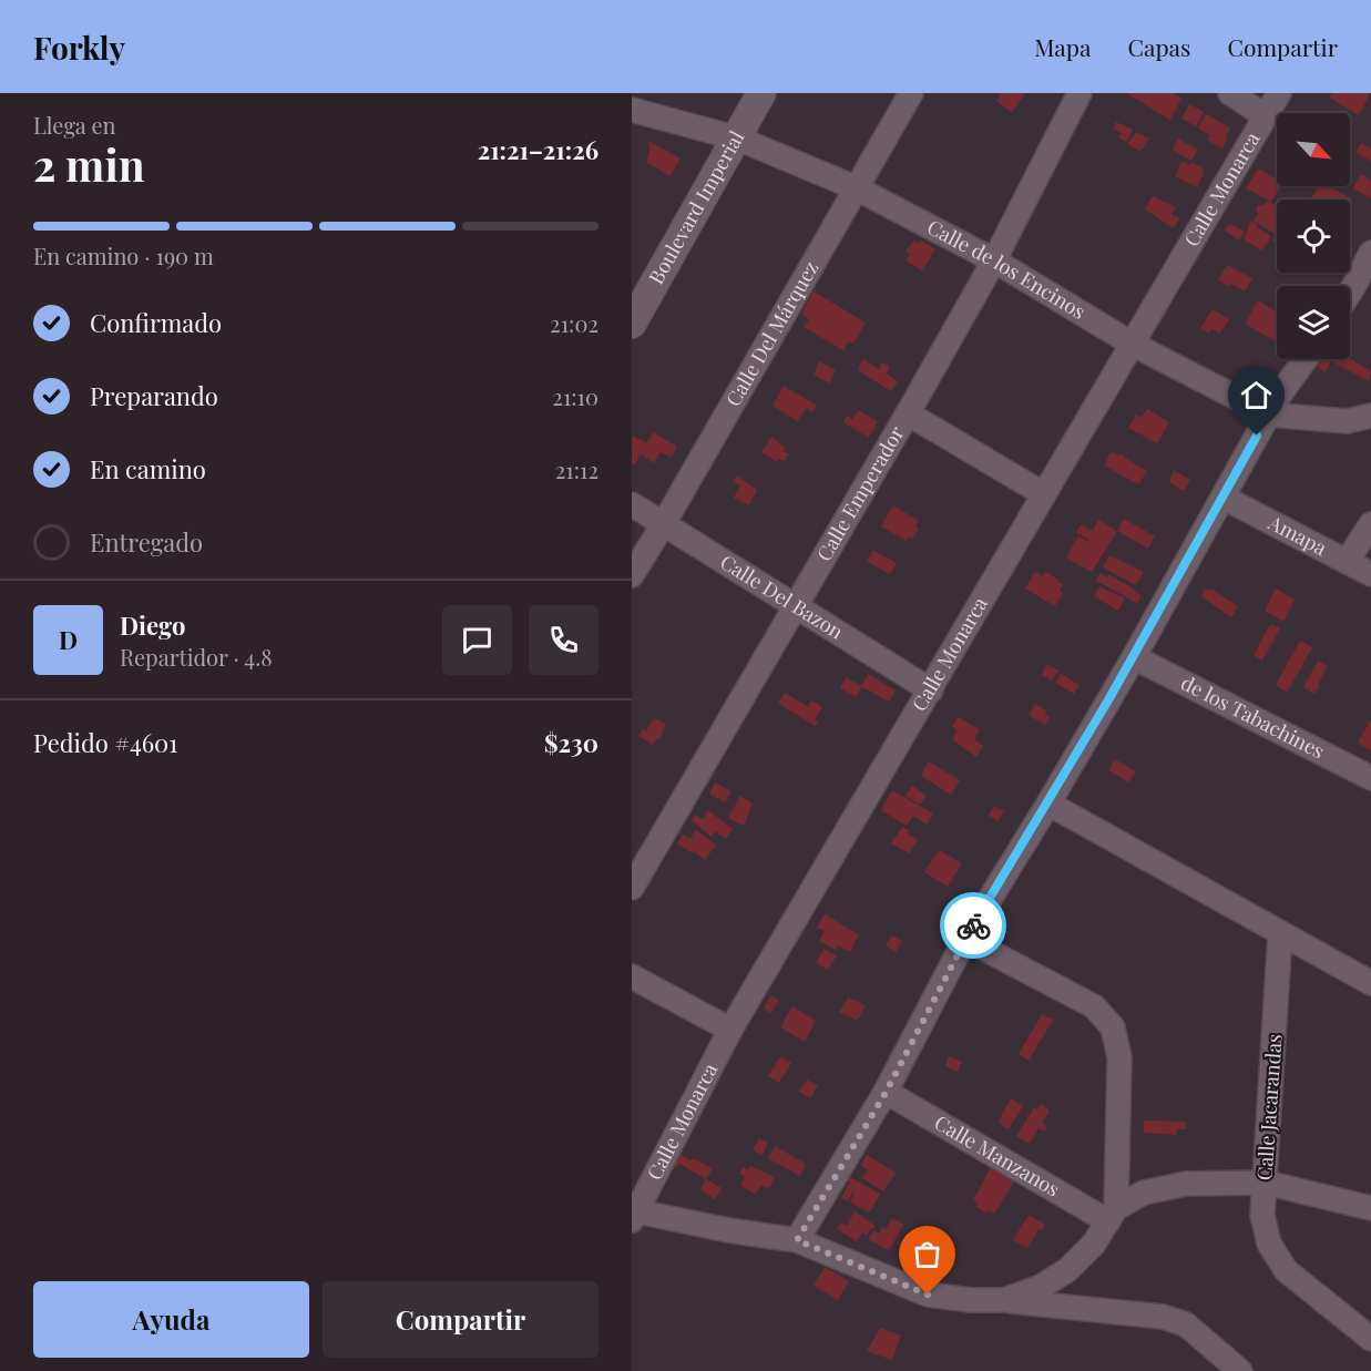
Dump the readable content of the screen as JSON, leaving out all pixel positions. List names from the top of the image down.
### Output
{
  "streets": {
    "street": [
      "Calle Monarca",
      "Boulevard Imperial",
      "Calle de los Encinos",
      "Calle Del Márquez",
      "Calle Emperador",
      "Amapa",
      "Calle Del Bazon",
      "de los Tabachines",
      "Calle Jacarandas",
      "Calle Manzanos"
    ]
  },
  "crossings": [
    ["Calle Monarca", "Calle de los Encinos"],
    ["Calle Monarca", "Calle Del Bazon"],
    ["Boulevard Imperial", "Calle de los Encinos"],
    ["Calle de los Encinos", "Calle Del Márquez"],
    ["Calle de los Encinos", "Calle Emperador"],
    ["Calle Del Márquez", "Calle Del Bazon"],
    ["Calle Emperador", "Calle Del Bazon"]
  ],
  "north": "bottom right",
  "page": {
    "header": "Forkly",
    "nav": ["Mapa", "Capas", "Compartir"],
    "heading": ["2 min", "Llega en", "21:21–21:26"],
    "panel": [
      "Diego",
      "Repartidor · 4.8",
      "Pedido #4601",
      "$230"
    ],
    "bar": "En camino · 190 m",
    "list": [
      ["Confirmado", "21:02"],
      ["Preparando", "21:10"],
      ["En camino", "21:12"],
      "Entregado"
    ],
    "round": "D",
    "buttons": ["Ayuda", "Compartir"]
  }
}
